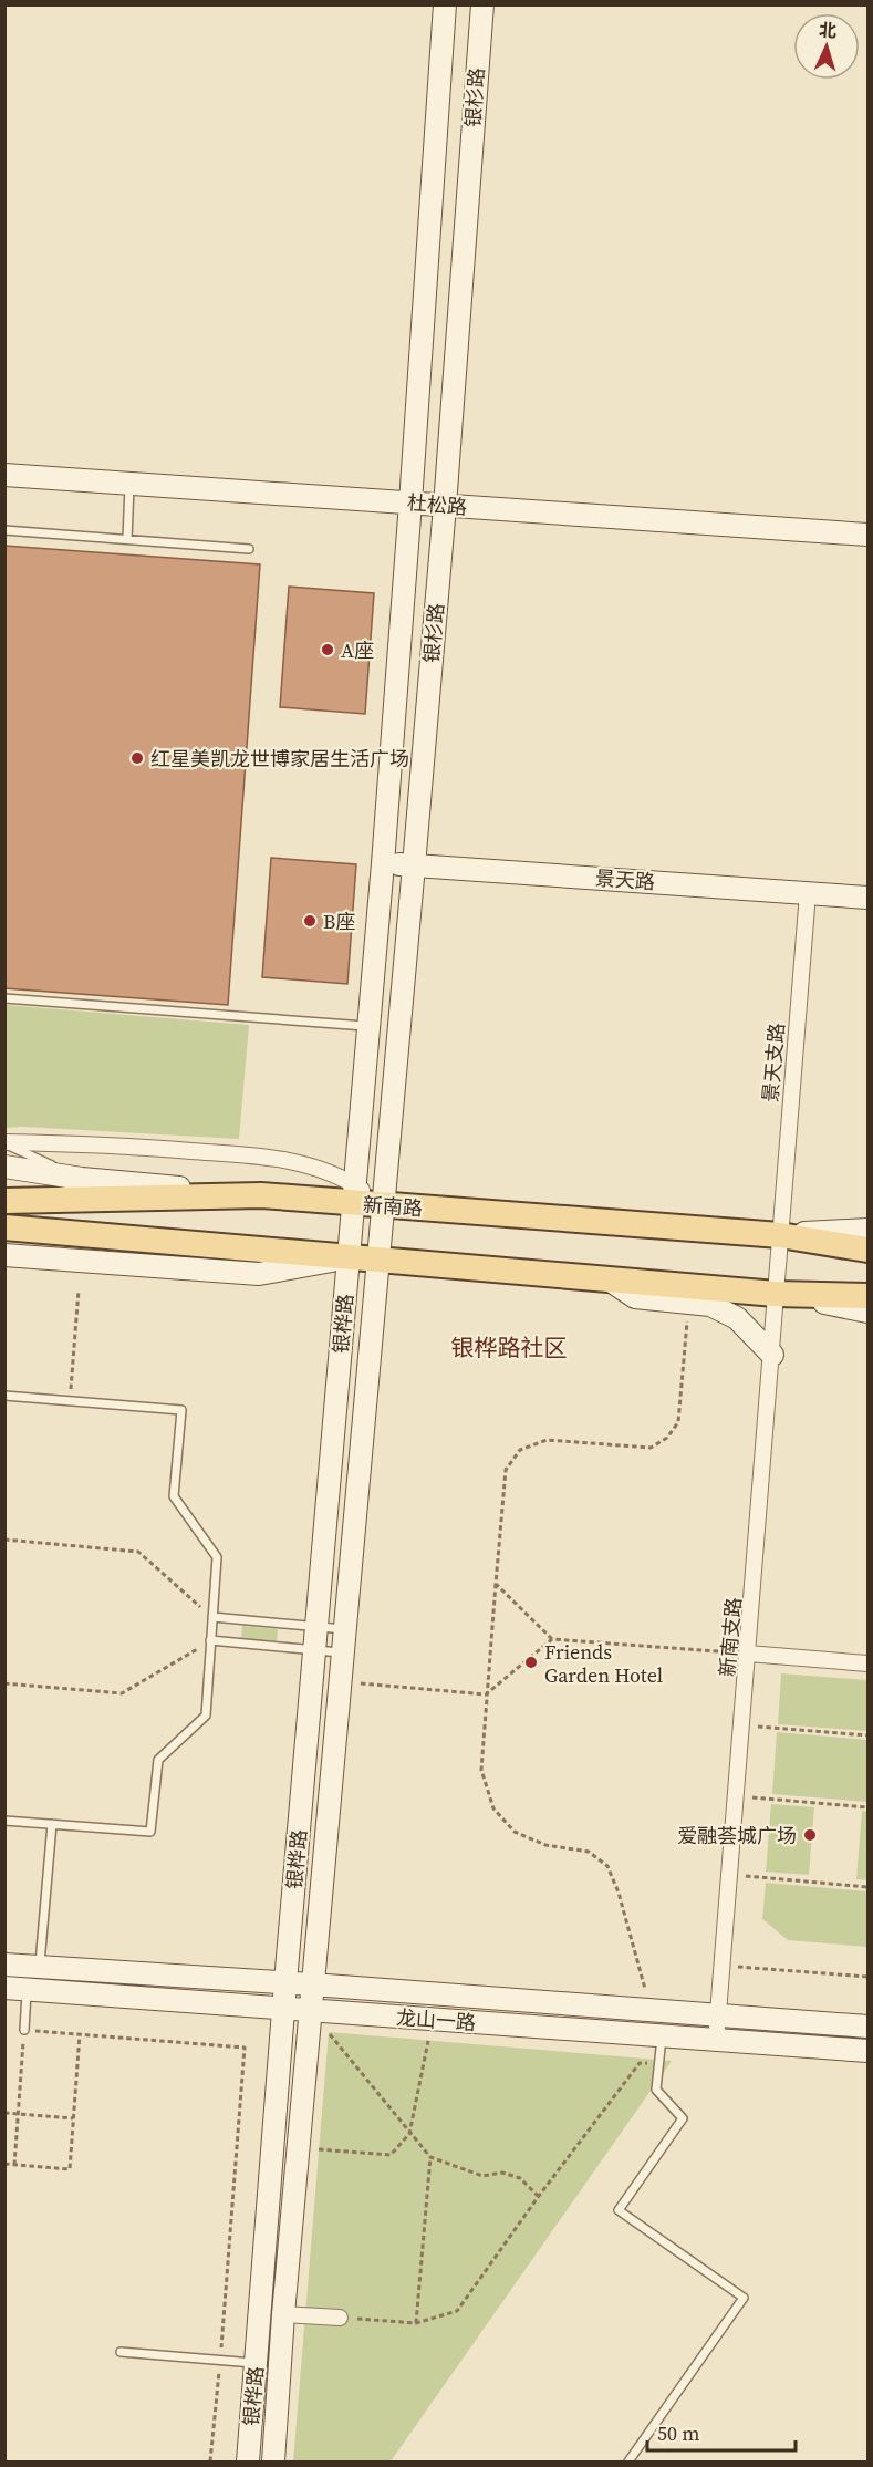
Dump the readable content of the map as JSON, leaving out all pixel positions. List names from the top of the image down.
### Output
{
  "streets": {
    "main road": [
      "银杉路",
      "杜松路",
      "景天路",
      "新南路",
      "银桦路",
      "龙山一路"
    ],
    "street": ["景天支路", "新南支路"]
  },
  "crossings": [
    ["银杉路", "杜松路"],
    ["银杉路", "景天路"],
    ["银杉路", "新南路"],
    ["银杉路", "银桦路"],
    ["景天路", "景天支路"],
    ["景天支路", "新南路"],
    ["景天支路", "新南支路"],
    ["新南路", "新南支路"],
    ["银桦路", "龙山一路"],
    ["新南支路", "龙山一路"]
  ],
  "districts": ["银桦路社区"],
  "places": [
    "A座",
    "红星美凯龙世博家居生活广场",
    "B座",
    "Friends Garden Hotel",
    "爱融荟城广场"
  ],
  "scale_bar": "50 m",
  "north": "top"
}
